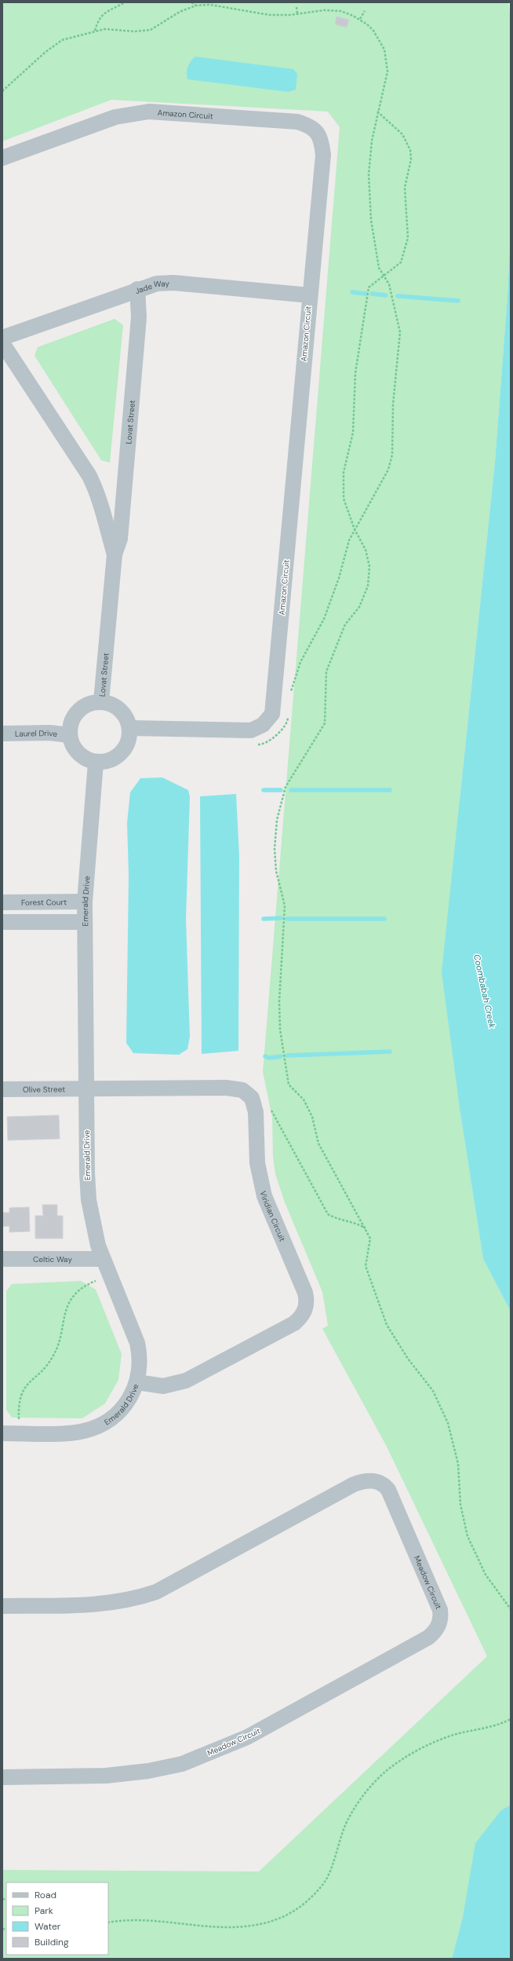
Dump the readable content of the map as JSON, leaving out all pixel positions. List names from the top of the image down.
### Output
{
  "streets": {
    "street": [
      "Amazon Circuit",
      "Jade Way",
      "Lovat Street",
      "Laurel Drive",
      "Emerald Drive",
      "Forest Court",
      "Olive Street",
      "Viridian Circuit",
      "Celtic Way",
      "Meadow Circuit"
    ]
  },
  "crossings": [
    ["Amazon Circuit", "Jade Way"],
    ["Amazon Circuit", "Lovat Street"],
    ["Amazon Circuit", "Laurel Drive"],
    ["Amazon Circuit", "Emerald Drive"],
    ["Jade Way", "Lovat Street"],
    ["Lovat Street", "Laurel Drive"],
    ["Lovat Street", "Emerald Drive"],
    ["Laurel Drive", "Emerald Drive"],
    ["Emerald Drive", "Forest Court"],
    ["Emerald Drive", "Olive Street"],
    ["Emerald Drive", "Viridian Circuit"],
    ["Emerald Drive", "Celtic Way"],
    ["Olive Street", "Viridian Circuit"]
  ],
  "water": ["Coombabah Creek"],
  "legend": [
    "Road",
    "Park",
    "Water",
    "Building"
  ]
}
